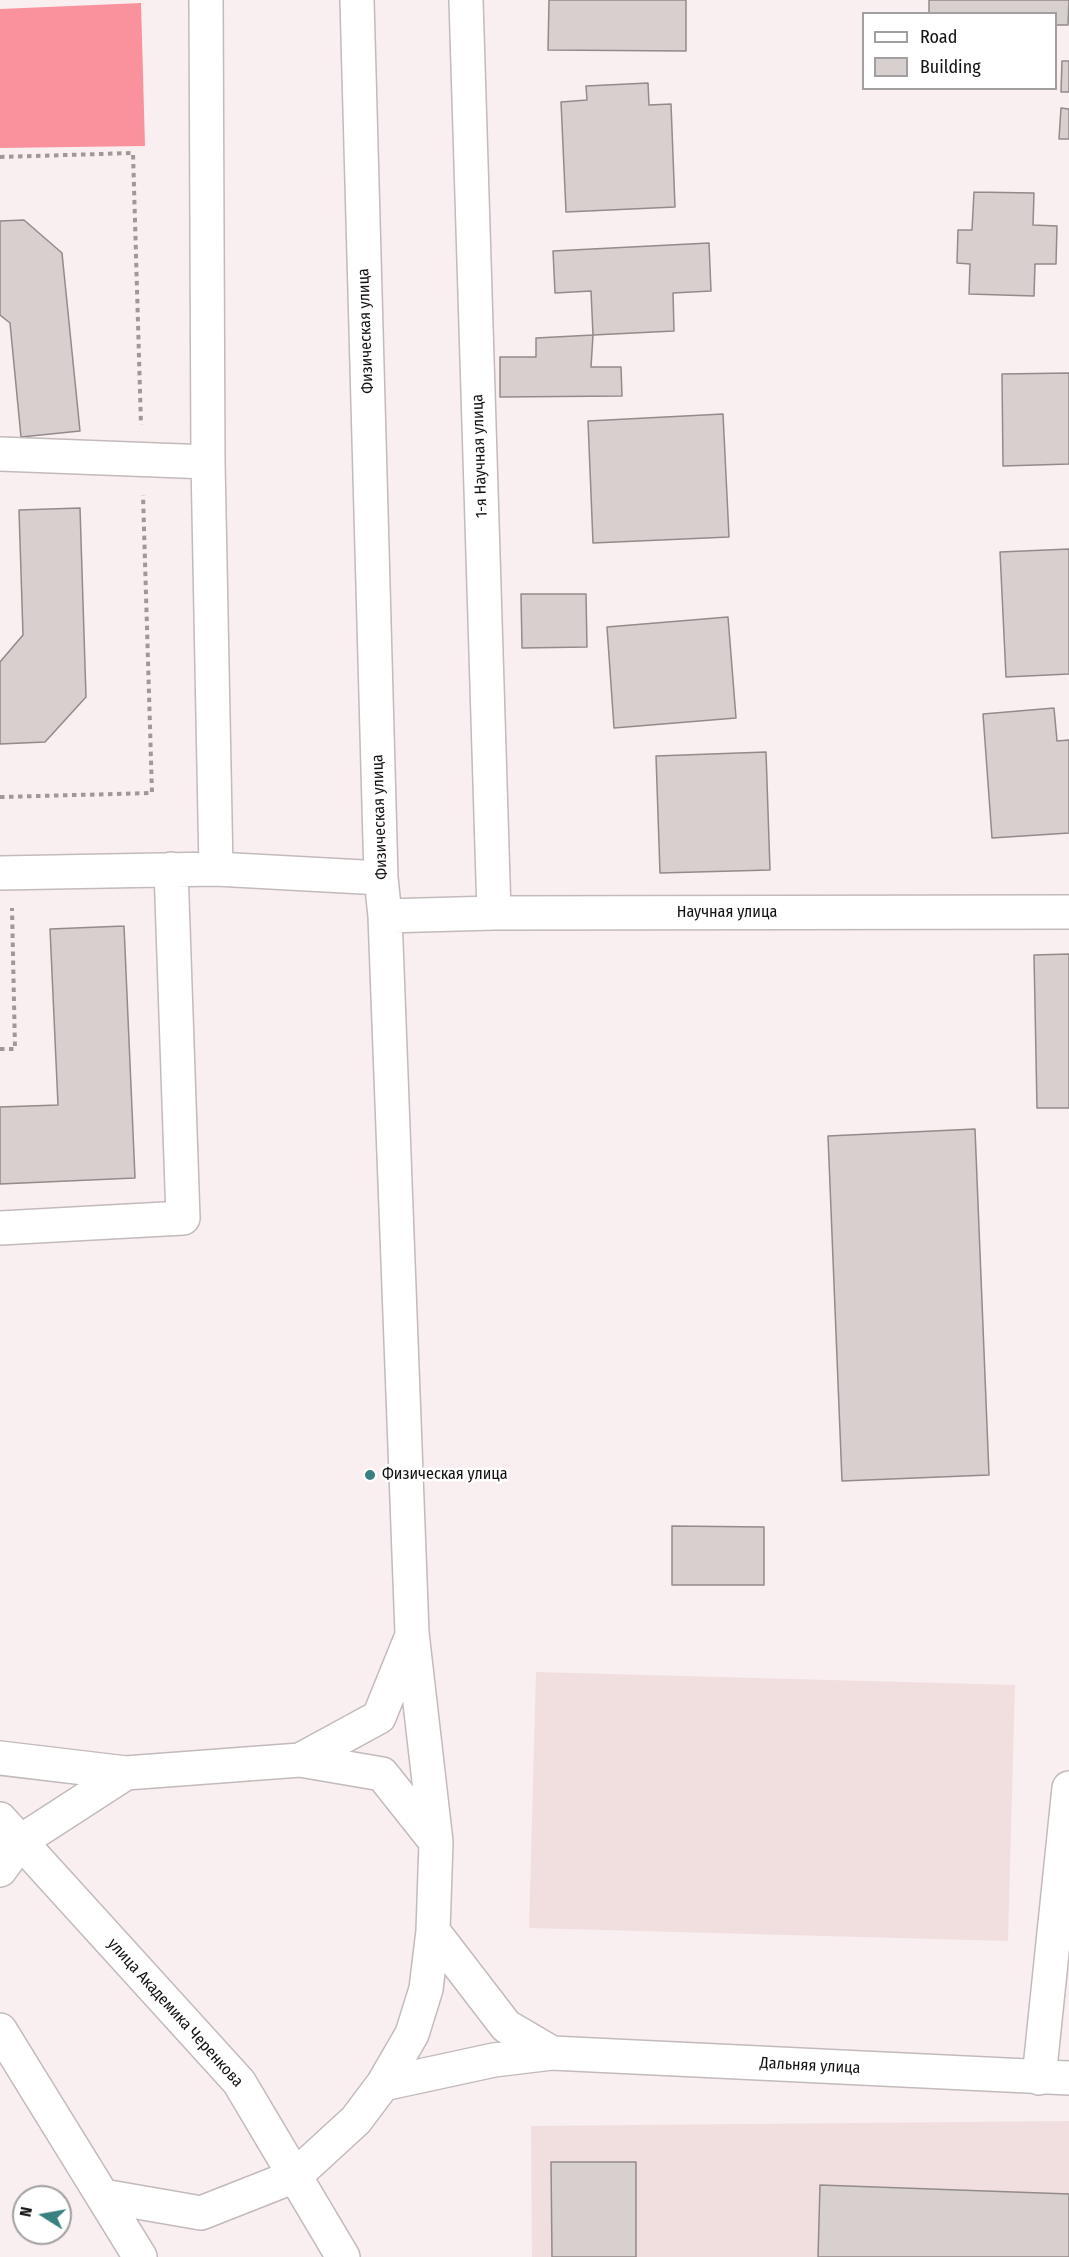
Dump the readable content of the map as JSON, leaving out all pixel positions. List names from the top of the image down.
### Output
{
  "streets": {
    "street": [
      "Физическая улица",
      "1-я Научная улица",
      "Научная улица",
      "улица Академика Черенкова",
      "Дальняя улица"
    ]
  },
  "crossings": [
    ["Физическая улица", "Научная улица"],
    ["Физическая улица", "улица Академика Черенкова"],
    ["Физическая улица", "Дальняя улица"],
    ["1-я Научная улица", "Научная улица"]
  ],
  "places": ["Физическая улица"],
  "legend": ["Road", "Building"],
  "north": "left"
}
